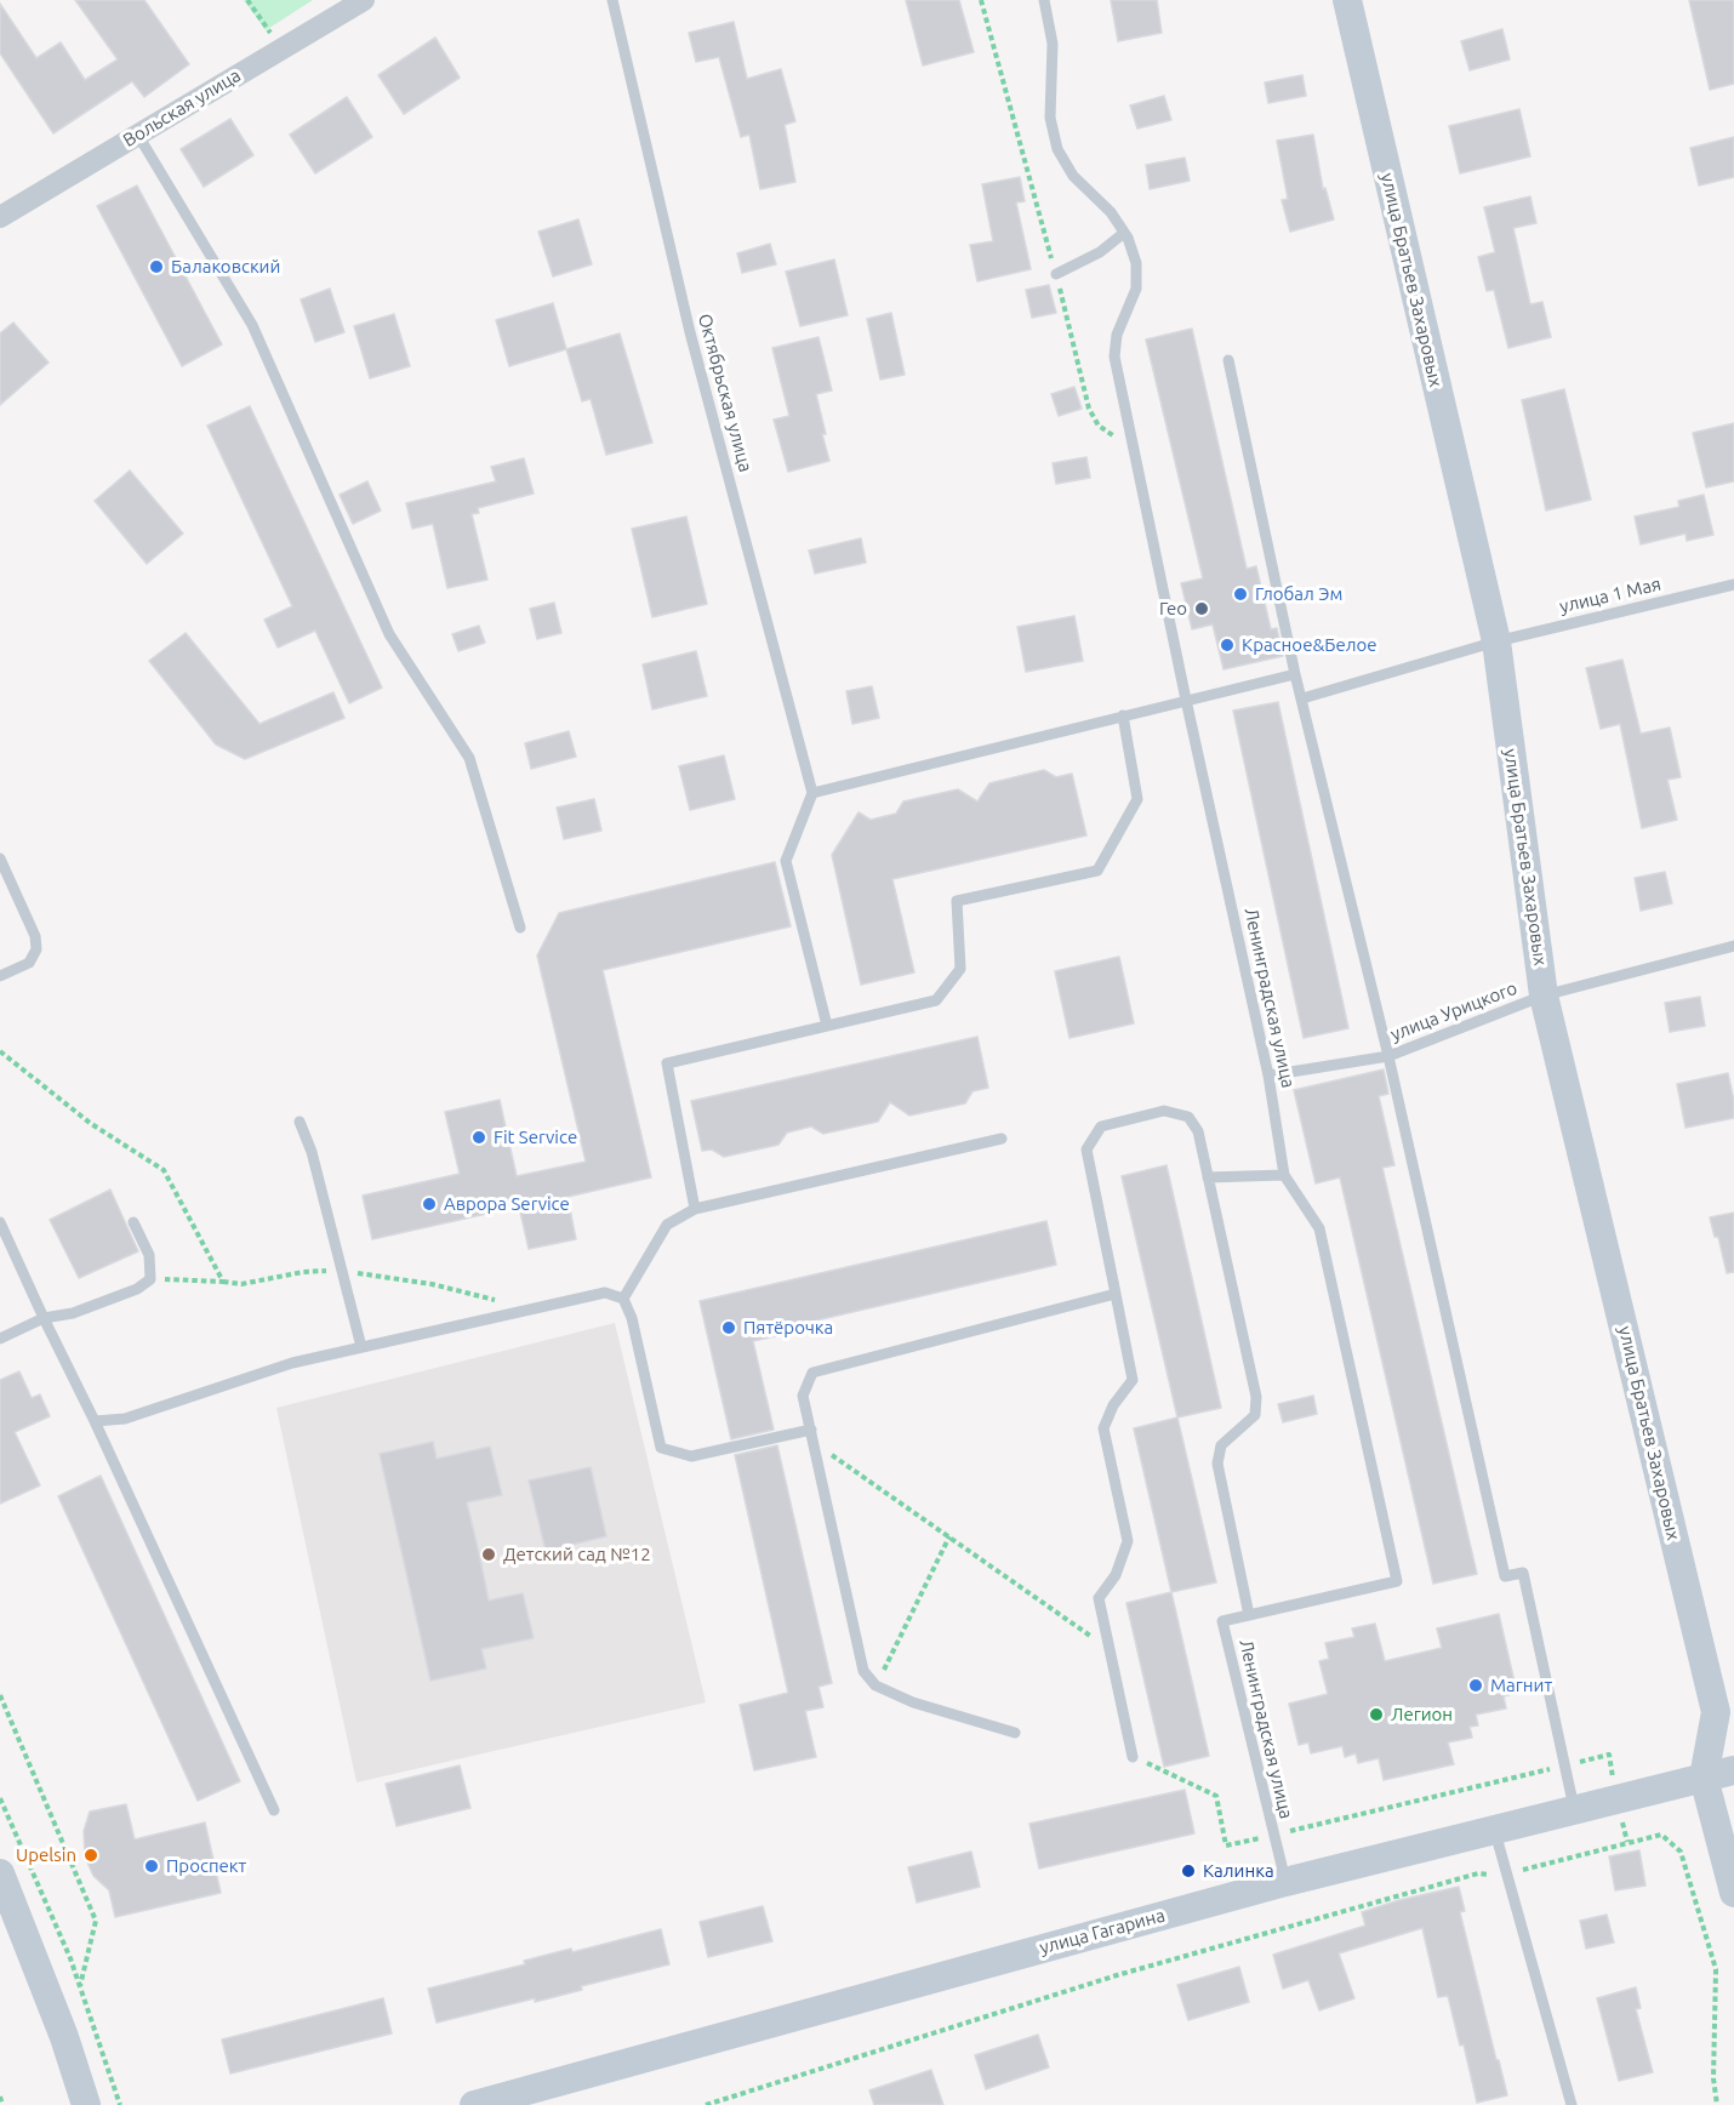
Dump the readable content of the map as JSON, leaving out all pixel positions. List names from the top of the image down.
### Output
{
  "streets": {
    "main road": ["улица Братьев Захаровых", "улица Гагарина"],
    "street": ["Вольская улица"],
    "lane": [
      "Октябрьская улица",
      "улица 1 Мая",
      "Ленинградская улица",
      "улица Урицкого"
    ]
  },
  "crossings": [
    ["улица Братьев Захаровых", "улица 1 Мая"],
    ["улица Братьев Захаровых", "улица Урицкого"],
    ["улица Братьев Захаровых", "улица Гагарина"],
    ["Ленинградская улица", "улица Урицкого"],
    ["Ленинградская улица", "улица Гагарина"]
  ],
  "places": [
    "Балаковский",
    "Глобал Эм",
    "Гео",
    "Красное&Белое",
    "Fit Service",
    "Аврора Service",
    "Пятёрочка",
    "Детский сад №12",
    "Магнит",
    "Легион",
    "Upelsin",
    "Проспект",
    "Калинка"
  ]
}
